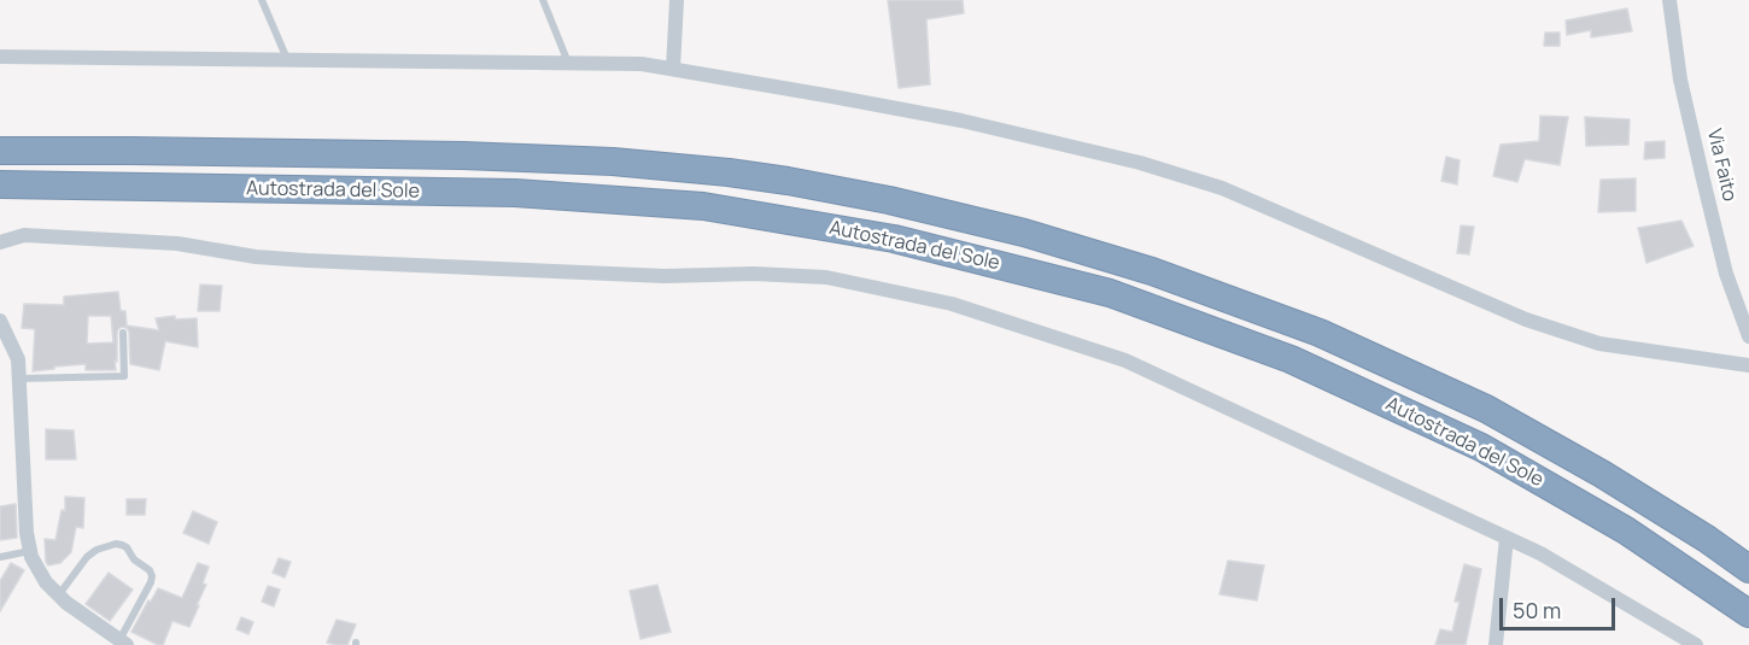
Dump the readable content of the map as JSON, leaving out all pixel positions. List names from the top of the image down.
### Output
{
  "streets": {
    "highway": ["Autostrada del Sole"],
    "street": ["Via Faito"]
  },
  "scale_bar": "50 m"
}
